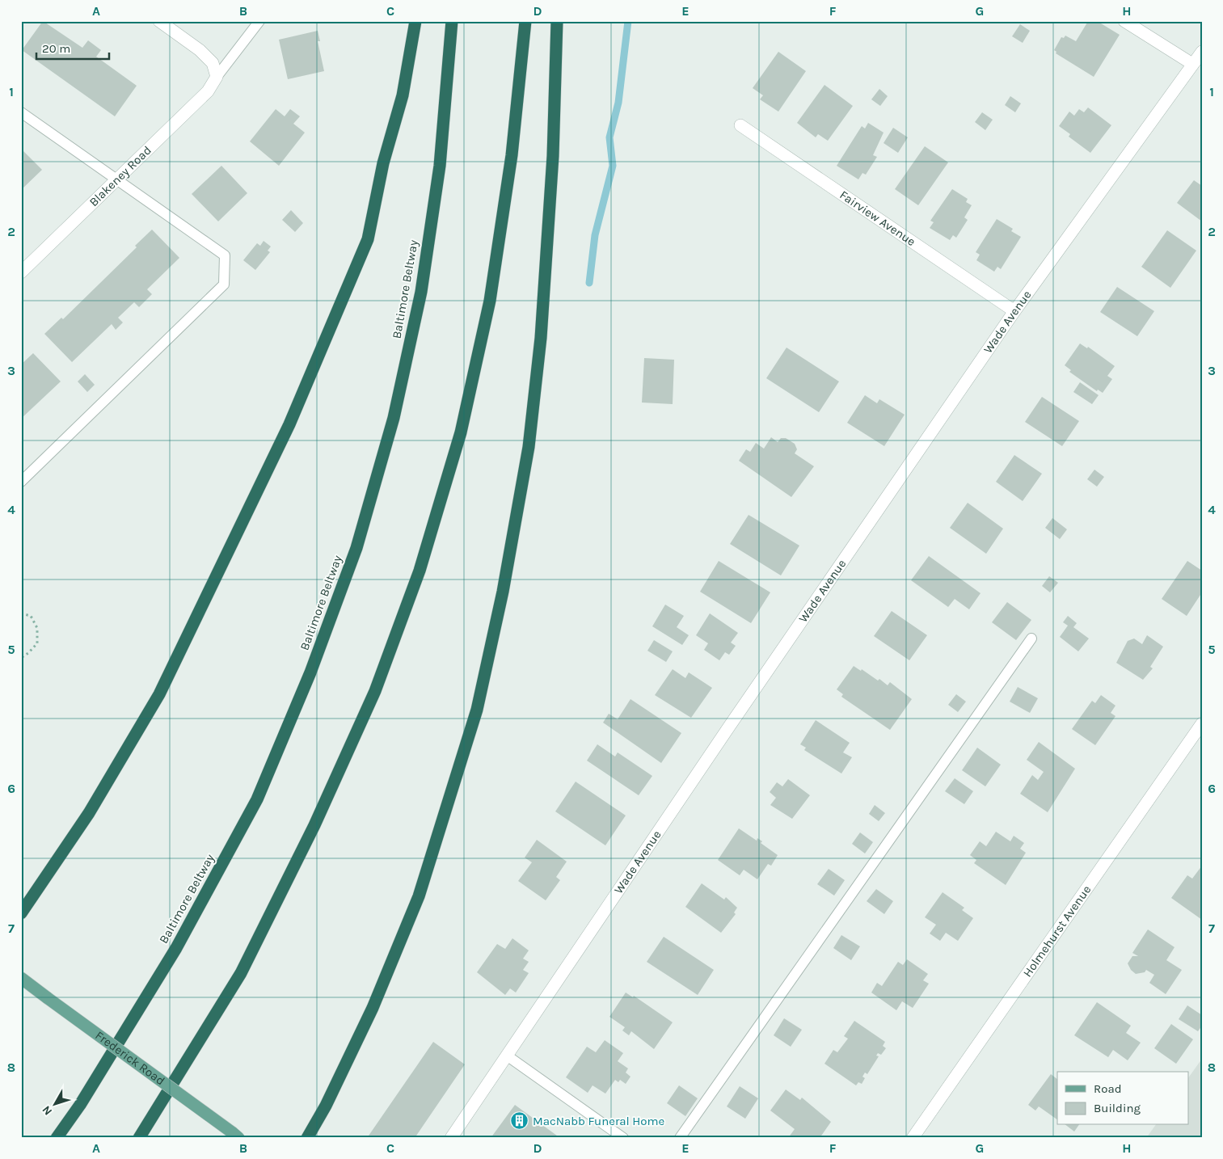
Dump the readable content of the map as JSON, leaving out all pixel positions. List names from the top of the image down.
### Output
{
  "streets": {
    "highway": ["Baltimore Beltway"],
    "main road": ["Frederick Road"],
    "street": [
      "Blakeney Road",
      "Fairview Avenue",
      "Wade Avenue",
      "Holmehurst Avenue"
    ]
  },
  "crossings": [
    ["Fairview Avenue", "Wade Avenue"]
  ],
  "places": {
    "building": ["MacNabb Funeral Home"]
  },
  "legend": ["Road", "Building"],
  "scale_bar": "20 m",
  "north": "bottom left",
  "grid": {
    "columns": [
      "A",
      "B",
      "C",
      "D",
      "E",
      "F",
      "G",
      "H"
    ],
    "rows": [
      "1",
      "2",
      "3",
      "4",
      "5",
      "6",
      "7",
      "8"
    ]
  }
}
